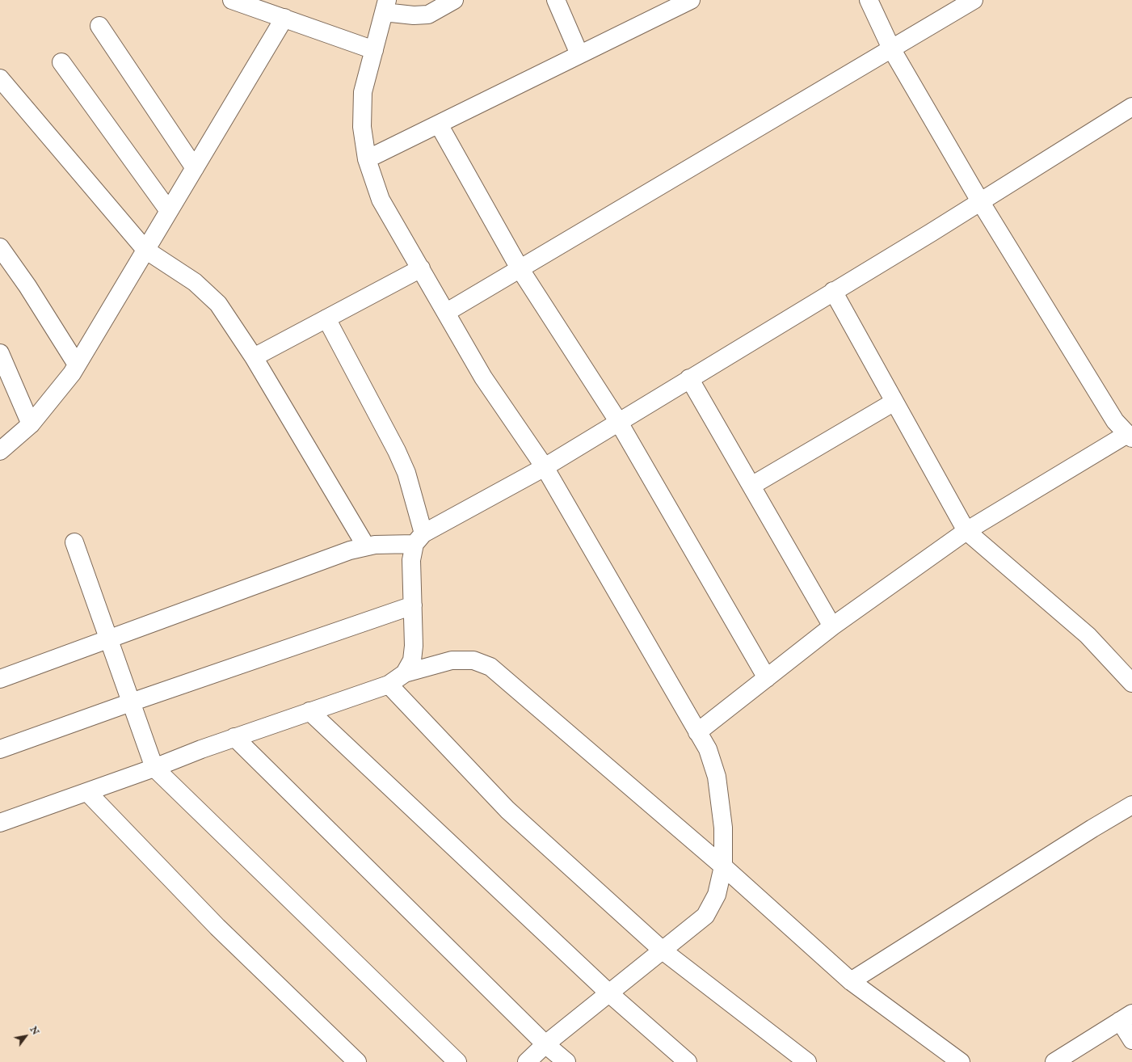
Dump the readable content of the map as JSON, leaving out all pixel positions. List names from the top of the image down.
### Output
{
  "north": "top right"
}
